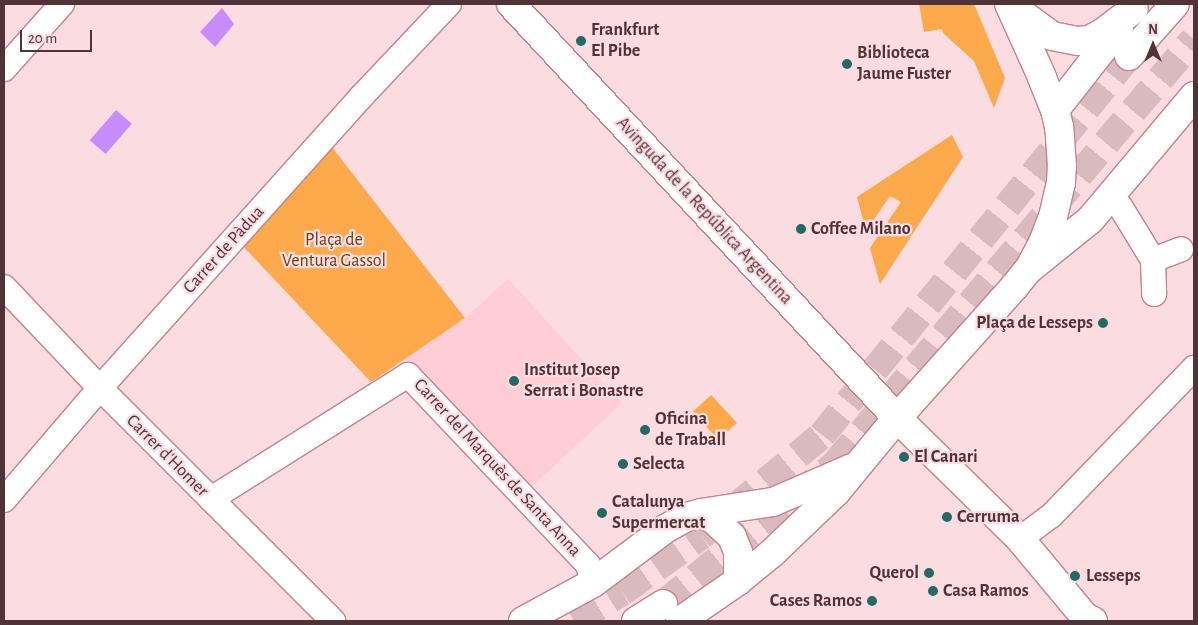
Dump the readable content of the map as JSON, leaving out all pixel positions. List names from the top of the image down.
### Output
{
  "streets": {
    "main road": ["Avinguda de la República Argentina"],
    "street": ["Carrer de Pàdua", "Carrer d'Homer", "Carrer del Marquès de Santa Anna"]
  },
  "crossings": [
    ["Carrer de Pàdua", "Carrer d'Homer"],
    ["Carrer d'Homer", "Carrer del Marquès de Santa Anna"]
  ],
  "parks": ["Plaça de Ventura Gassol"],
  "places": [
    "Frankfurt El Pibe",
    "Biblioteca Jaume Fuster",
    "Coffee Milano",
    "Plaça de Lesseps",
    "Institut Josep Serrat i Bonastre",
    "Oficina de Traball",
    "El Canari",
    "Selecta",
    "Catalunya Supermercat",
    "Cerruma",
    "Querol",
    "Lesseps",
    "Casa Ramos",
    "Cases Ramos"
  ],
  "scale_bar": "20 m",
  "north": "top"
}
